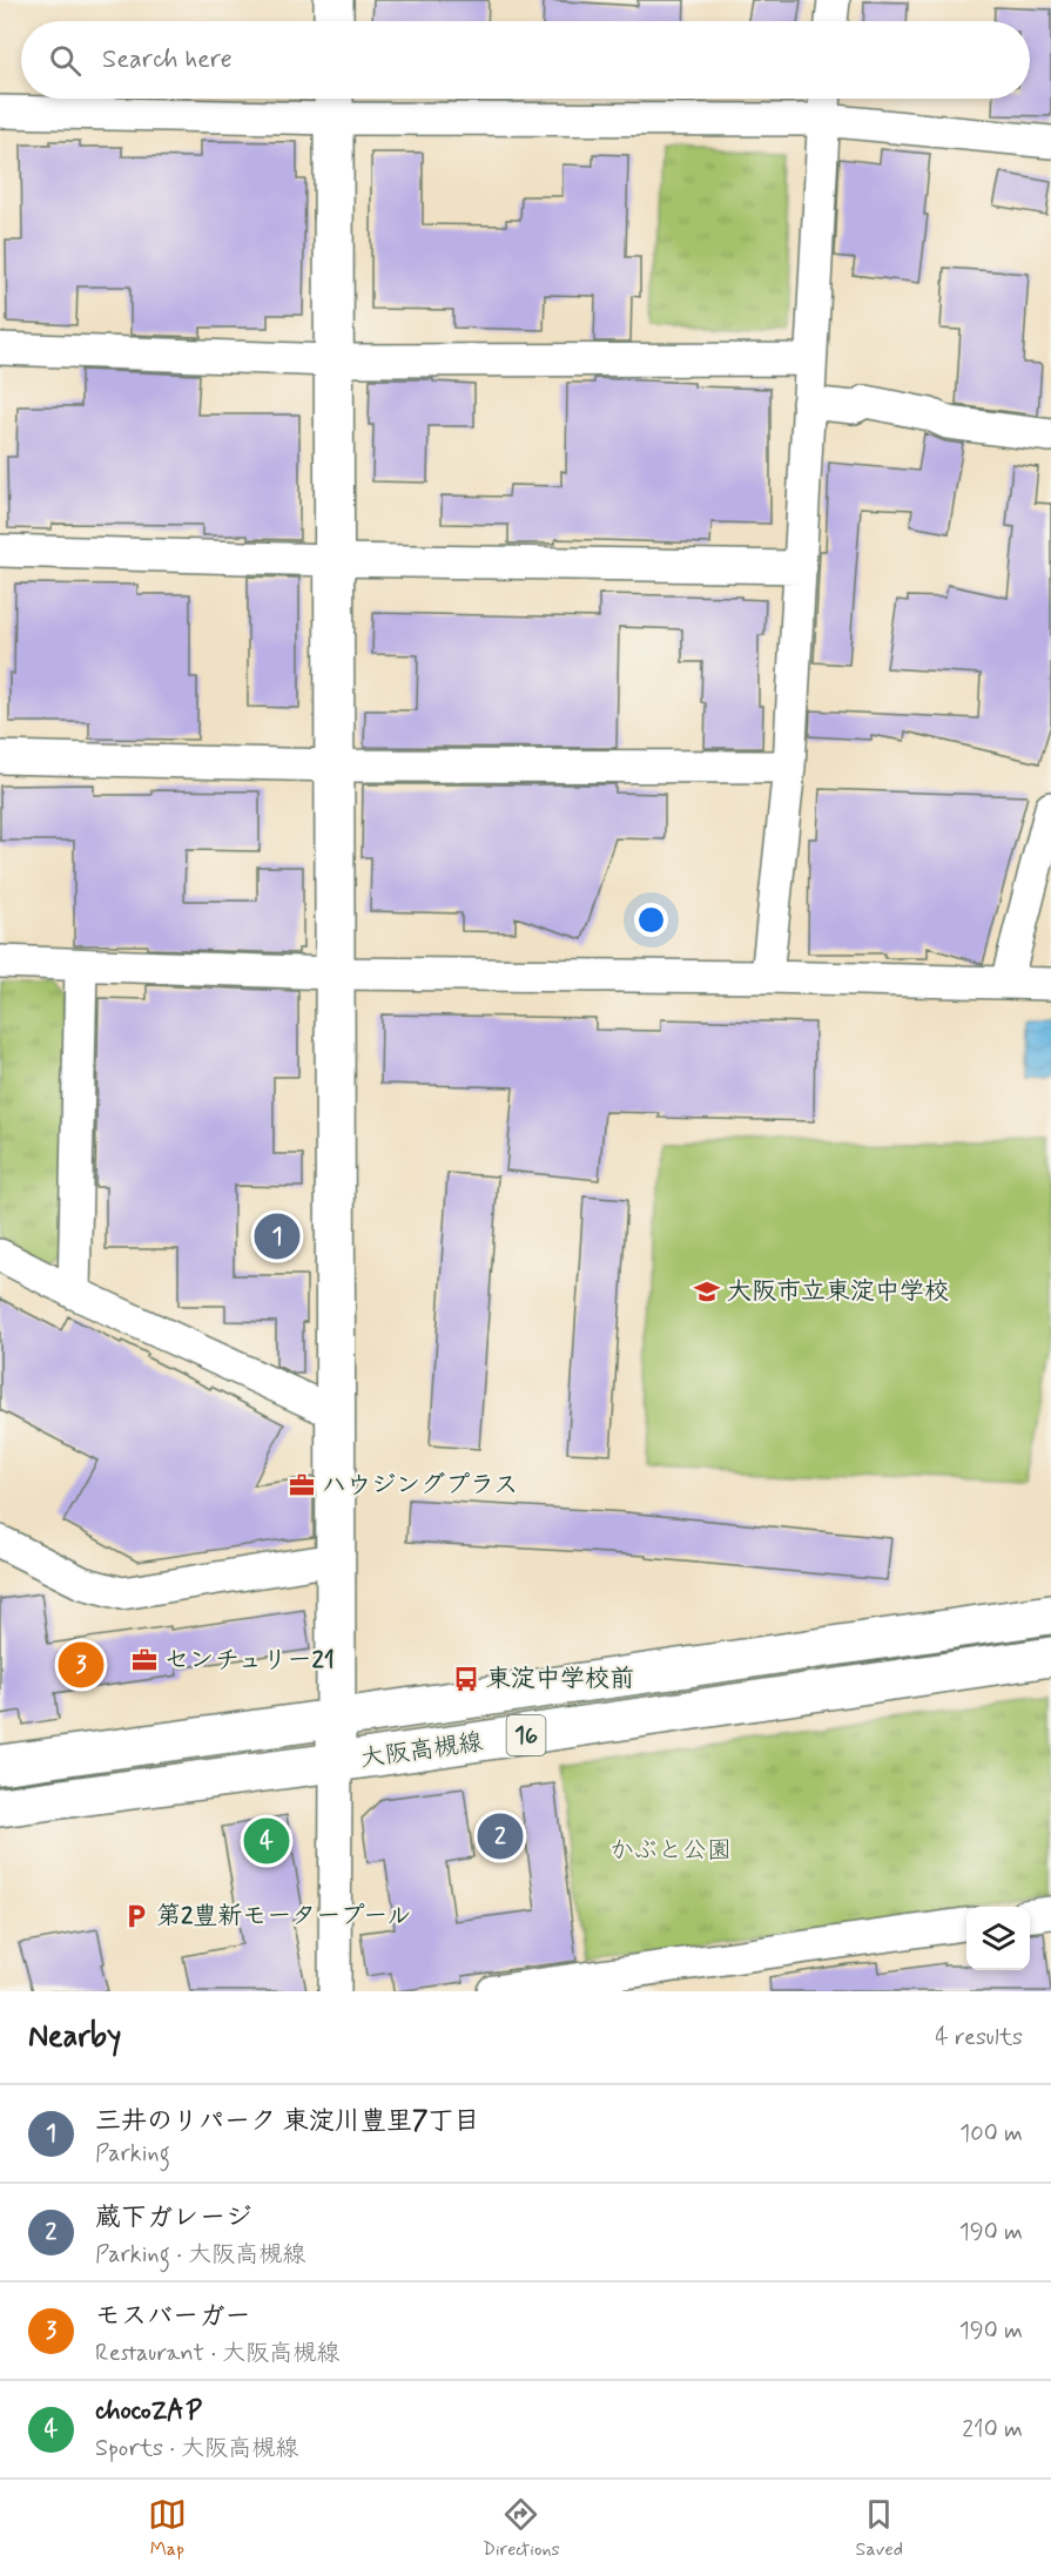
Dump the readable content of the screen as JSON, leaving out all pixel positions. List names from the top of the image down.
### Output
{
  "streets": {
    "main road": ["16", "大阪高槻線"]
  },
  "parks": ["かぶと公園"],
  "places": {
    "school or university": ["大阪市立東淀中学校"],
    "office": ["ハウジングプラス", "センチュリー21"],
    "bus stop": ["東淀中学校前"],
    "parking": ["第2豊新モータープール"]
  },
  "page": {
    "search": "Search here",
    "pins": [
      "1",
      "3",
      "2",
      "4"
    ],
    "heading": ["Nearby", "4 results"],
    "list": [
      {
        "mark": "1",
        "name": "三井のリパーク 東淀川豊里7丁目",
        "note": "Parking",
        "value": "100 m"
      },
      {
        "mark": "2",
        "name": "蔵下ガレージ",
        "note": "Parking · 大阪高槻線",
        "value": "190 m"
      },
      {
        "mark": "3",
        "name": "モスバーガー",
        "note": "Restaurant · 大阪高槻線",
        "value": "190 m"
      },
      {
        "mark": "4",
        "name": "chocoZAP",
        "note": "Sports · 大阪高槻線",
        "value": "210 m"
      }
    ],
    "nav": ["Map", "Directions", "Saved"]
  }
}
